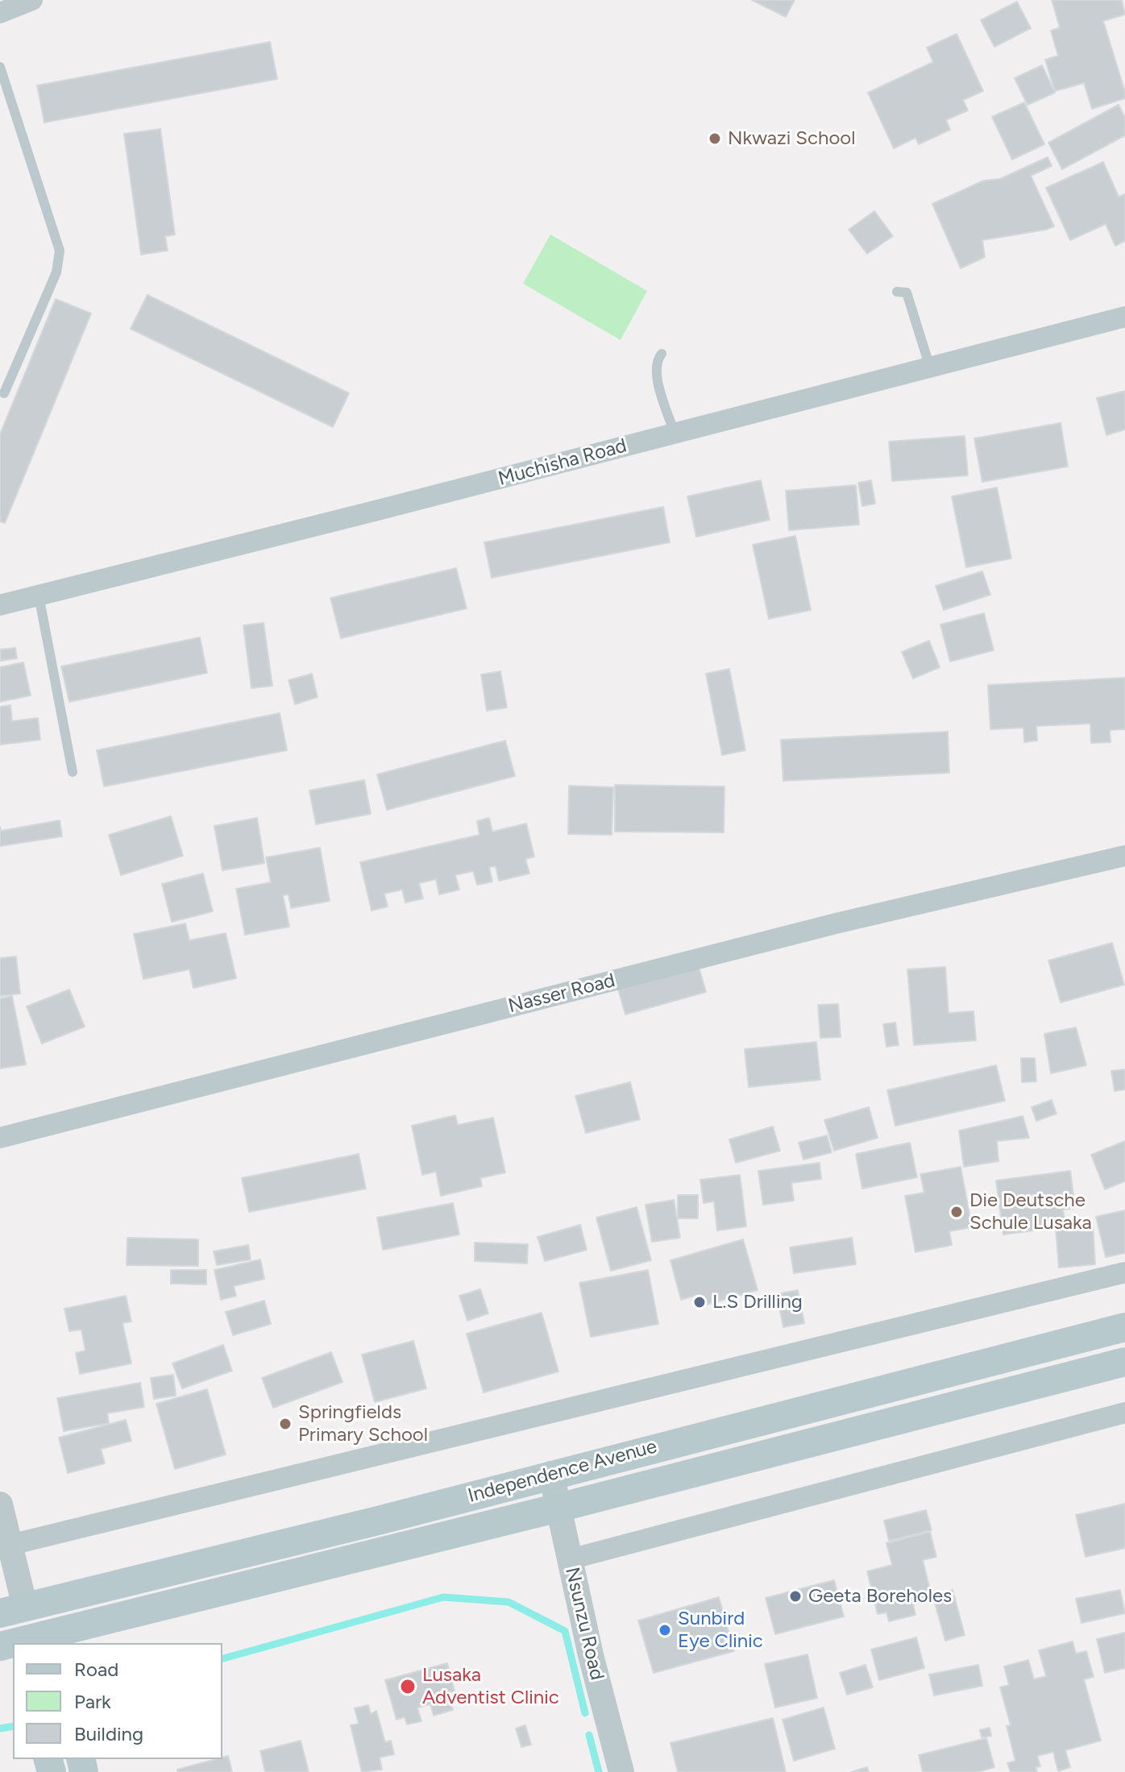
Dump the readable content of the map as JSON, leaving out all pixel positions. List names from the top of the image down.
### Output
{
  "streets": {
    "main road": ["Independence Avenue"],
    "street": ["Muchisha Road", "Nasser Road", "Nsunzu Road"]
  },
  "crossings": [
    ["Independence Avenue", "Nsunzu Road"]
  ],
  "places": [
    "Nkwazi School",
    "Die Deutsche Schule Lusaka",
    "L.S Drilling",
    "Springfields Primary School",
    "Geeta Boreholes",
    "Sunbird Eye Clinic",
    "Lusaka Adventist Clinic"
  ],
  "legend": ["Road", "Park", "Building"]
}
